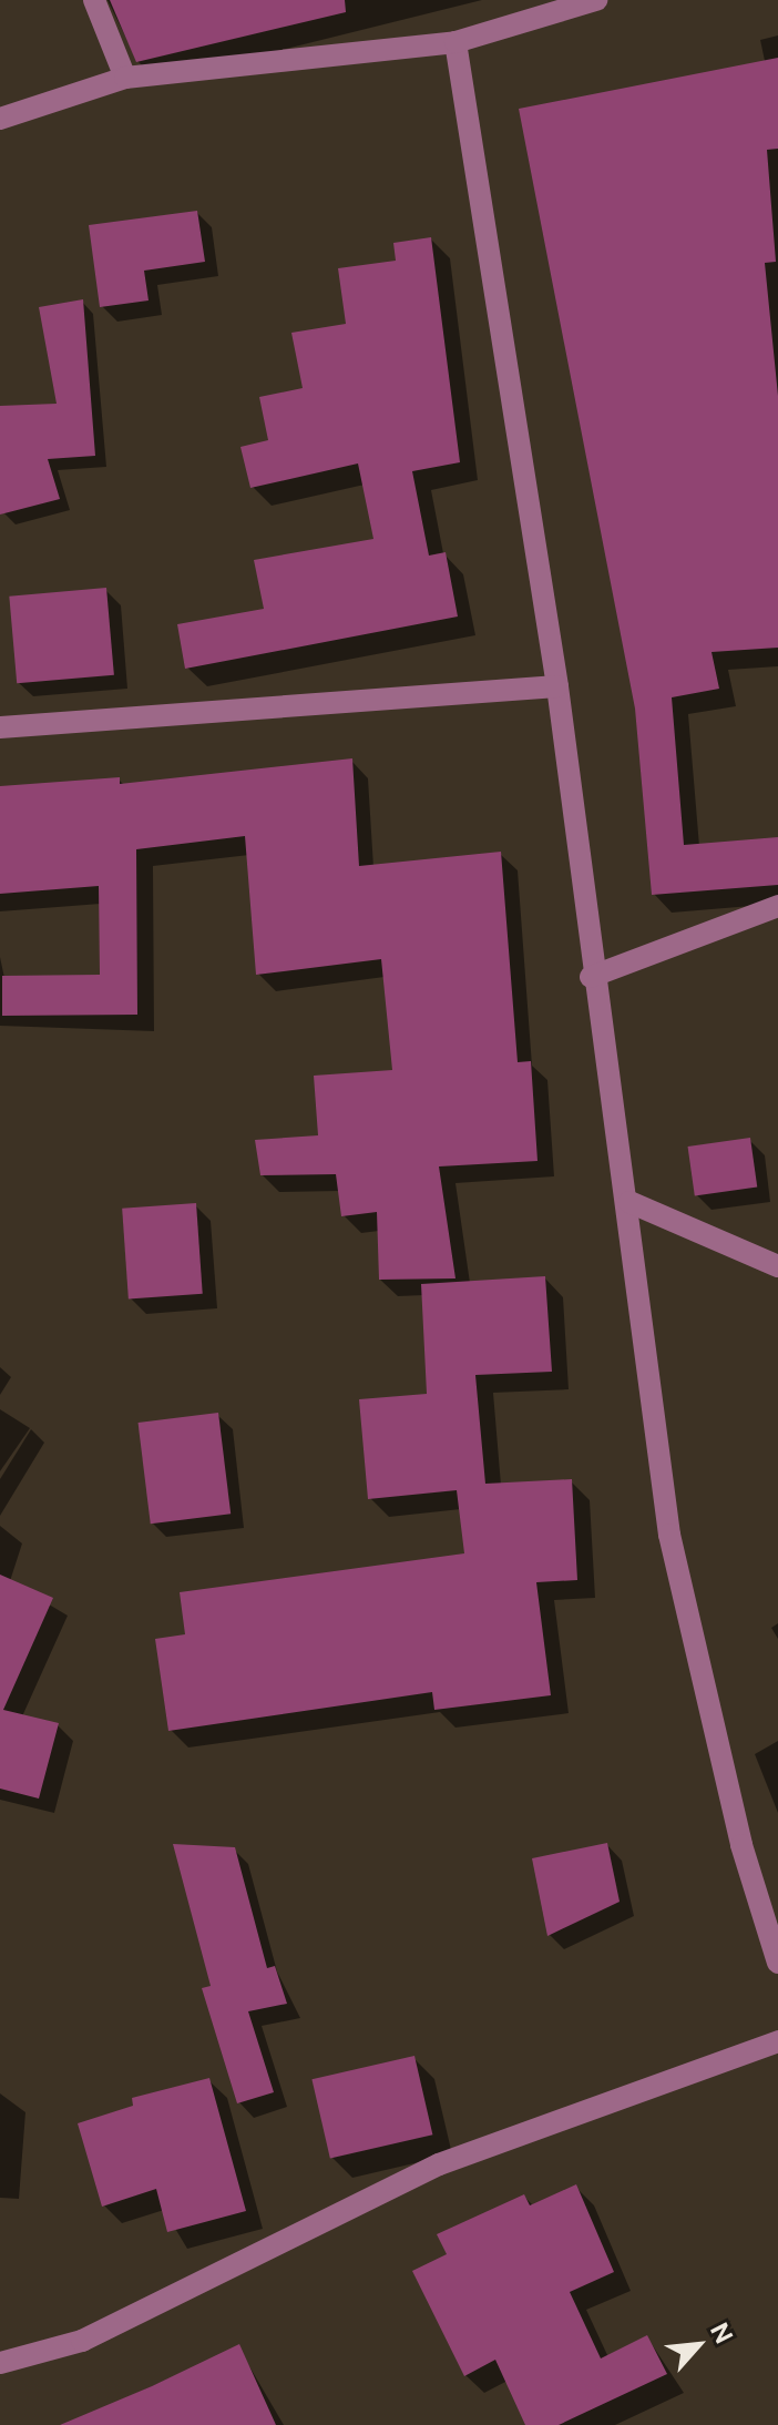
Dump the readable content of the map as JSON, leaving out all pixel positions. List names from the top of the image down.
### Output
{
  "north": "top right"
}
